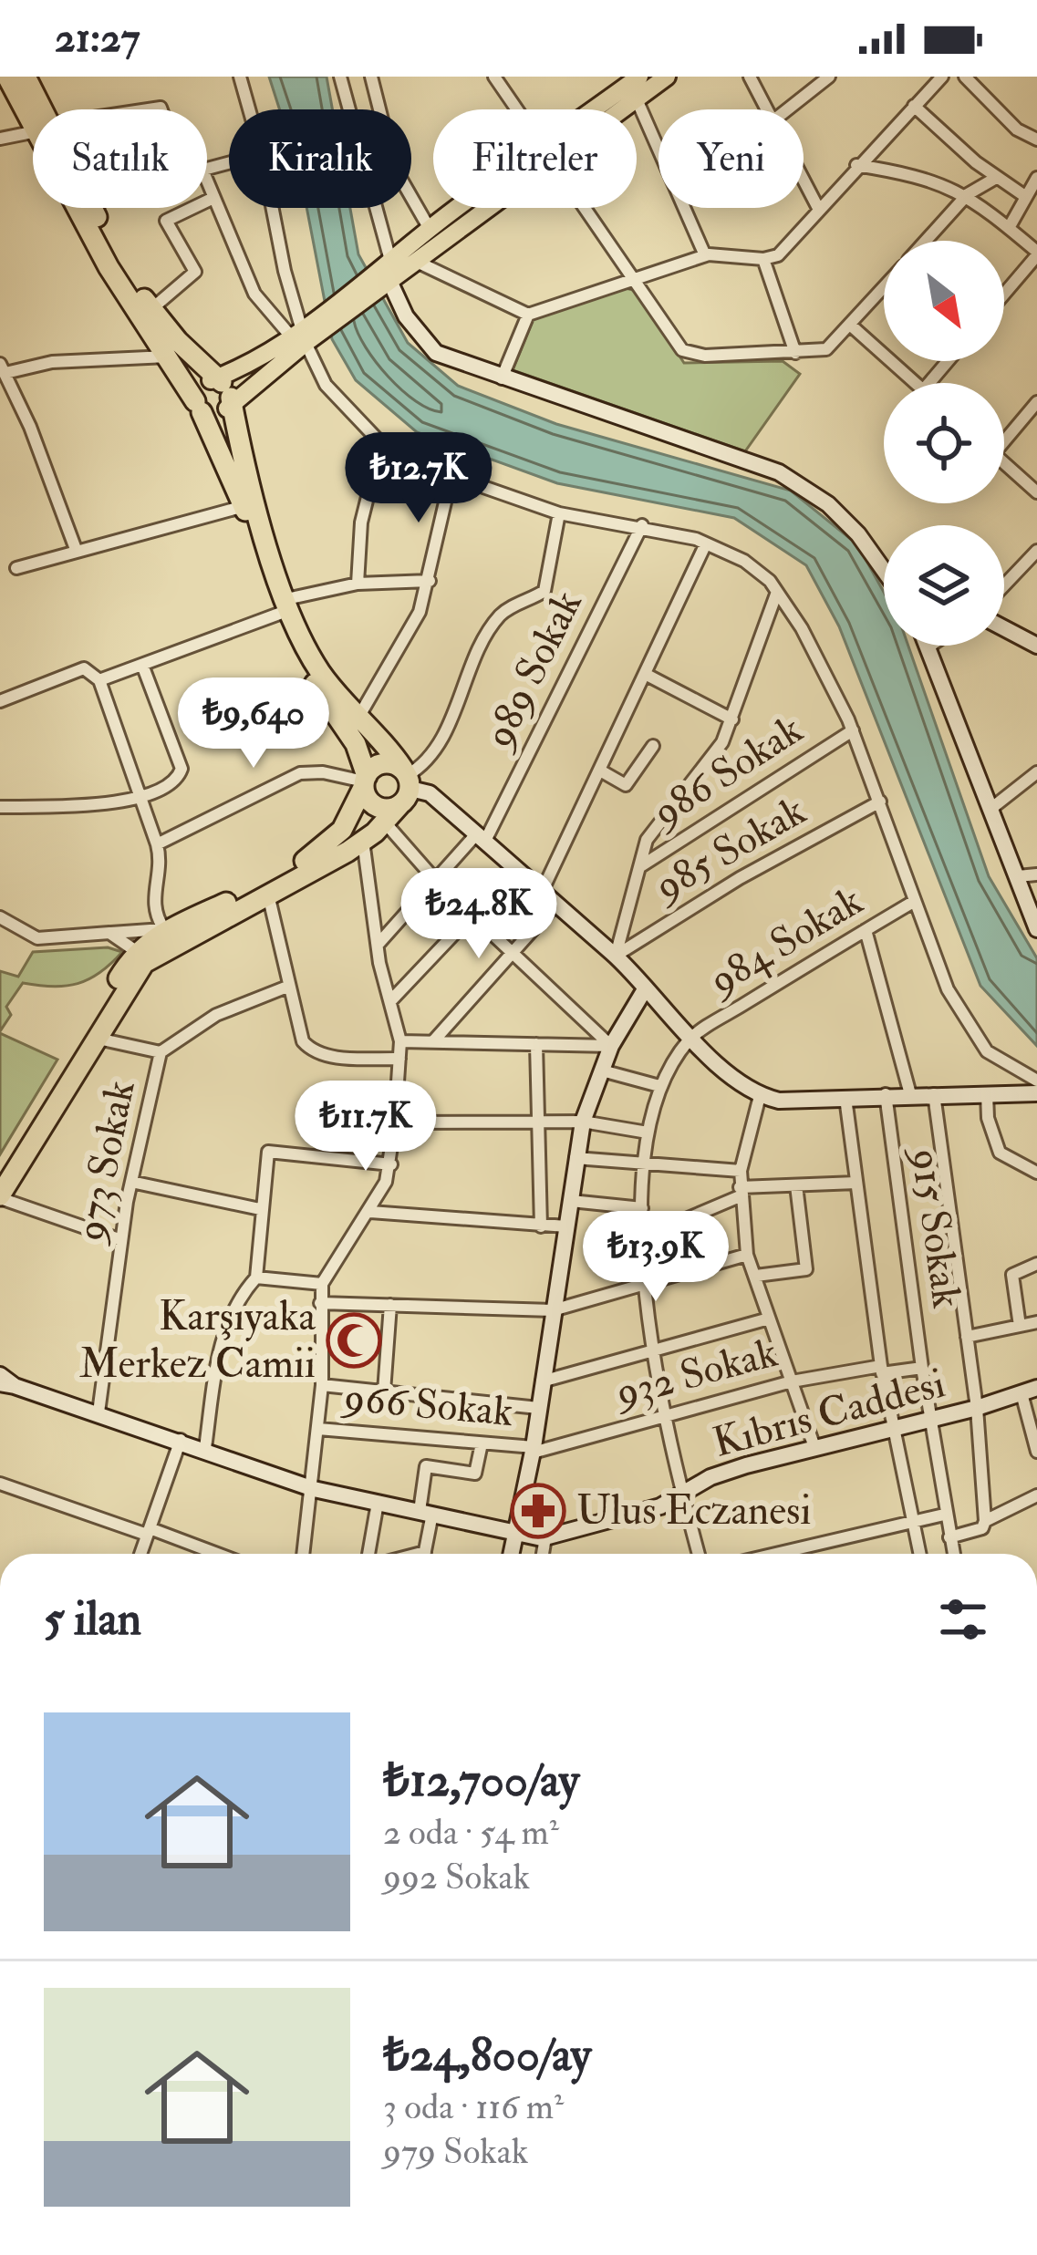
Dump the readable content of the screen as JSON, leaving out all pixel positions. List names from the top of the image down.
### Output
{
  "streets": {
    "street": [
      "989 Sokak",
      "986 Sokak",
      "985 Sokak",
      "984 Sokak",
      "973 Sokak",
      "915 Sokak",
      "932 Sokak",
      "966 Sokak",
      "Kıbrıs Caddesi"
    ]
  },
  "crossings": [
    ["973 Sokak", "Kıbrıs Caddesi"],
    ["915 Sokak", "932 Sokak"],
    ["915 Sokak", "Kıbrıs Caddesi"],
    ["932 Sokak", "966 Sokak"]
  ],
  "places": {
    "mosque": ["Karşıyaka Merkez Camii"],
    "pharmacy": ["Ulus Eczanesi"]
  },
  "north": "bottom right",
  "page": {
    "status": "21:27",
    "chip": [
      "Satılık",
      "Kiralık",
      "Filtreler",
      "Yeni"
    ],
    "price": [
      "₺12.7K",
      "₺9,640",
      "₺24.8K",
      "₺11.7K",
      "₺13.9K"
    ],
    "heading": "5 ilan",
    "list": [
      {
        "name": "₺12,700/ay",
        "note": "2 oda · 54 m² · 992 Sokak"
      },
      {
        "name": "₺24,800/ay",
        "note": "3 oda · 116 m² · 979 Sokak"
      }
    ]
  }
}
